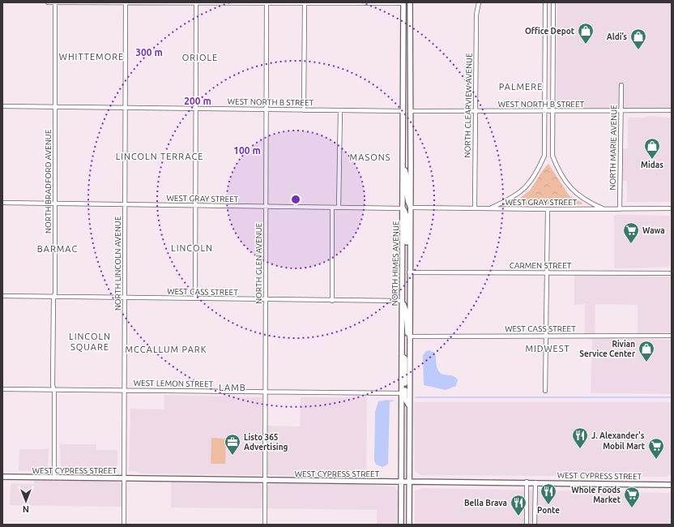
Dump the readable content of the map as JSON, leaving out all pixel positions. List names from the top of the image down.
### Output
{
  "streets": {
    "street": [
      "WEST NORTH B STREET",
      "NORTH CLEARVIEW AVENUE",
      "NORTH MARIE AVENUE",
      "NORTH BRADFORD AVENUE",
      "WEST GRAY STREET",
      "NORTH LINCOLN AVENUE",
      "NORTH GLEN AVENUE",
      "NORTH HIMES AVENUE",
      "CARMEN STREET",
      "WEST CASS STREET",
      "WEST LEMON STREET",
      "WEST CYPRESS STREET"
    ]
  },
  "crossings": [
    ["WEST NORTH B STREET", "NORTH CLEARVIEW AVENUE"],
    ["WEST NORTH B STREET", "NORTH MARIE AVENUE"],
    ["WEST NORTH B STREET", "NORTH BRADFORD AVENUE"],
    ["WEST NORTH B STREET", "NORTH LINCOLN AVENUE"],
    ["WEST NORTH B STREET", "NORTH GLEN AVENUE"],
    ["WEST NORTH B STREET", "NORTH HIMES AVENUE"],
    ["NORTH CLEARVIEW AVENUE", "WEST GRAY STREET"],
    ["NORTH MARIE AVENUE", "WEST GRAY STREET"],
    ["NORTH BRADFORD AVENUE", "WEST GRAY STREET"],
    ["NORTH BRADFORD AVENUE", "WEST CASS STREET"],
    ["NORTH BRADFORD AVENUE", "WEST LEMON STREET"],
    ["NORTH BRADFORD AVENUE", "WEST CYPRESS STREET"],
    ["WEST GRAY STREET", "NORTH LINCOLN AVENUE"],
    ["WEST GRAY STREET", "NORTH GLEN AVENUE"],
    ["WEST GRAY STREET", "NORTH HIMES AVENUE"],
    ["NORTH LINCOLN AVENUE", "WEST CASS STREET"],
    ["NORTH LINCOLN AVENUE", "WEST LEMON STREET"],
    ["NORTH LINCOLN AVENUE", "WEST CYPRESS STREET"],
    ["NORTH GLEN AVENUE", "WEST CASS STREET"],
    ["NORTH GLEN AVENUE", "WEST LEMON STREET"],
    ["NORTH GLEN AVENUE", "WEST CYPRESS STREET"],
    ["NORTH HIMES AVENUE", "CARMEN STREET"],
    ["NORTH HIMES AVENUE", "WEST CASS STREET"],
    ["NORTH HIMES AVENUE", "WEST LEMON STREET"],
    ["NORTH HIMES AVENUE", "WEST CYPRESS STREET"]
  ],
  "districts": [
    "WHITTEMORE",
    "ORIOLE",
    "PALMERE",
    "LINCOLN TERRACE",
    "MASONS",
    "LINCOLN",
    "BARMAC",
    "LINCOLN SQUARE",
    "MIDWEST",
    "MCCALLUM PARK",
    "LAMB"
  ],
  "places": {
    "shop": [
      "Office Depot",
      "Aldi’s",
      "Midas",
      "Rivian Service Center"
    ],
    "supermarket": ["Wawa", "Mobil Mart", "Whole Foods Market"],
    "restaurant": ["J. Alexander's", "Ponte", "Bella Brava"],
    "office": ["Listo 365 Advertising"]
  },
  "north": "bottom",
  "rings": ["300 m", "200 m", "100 m"]
}
